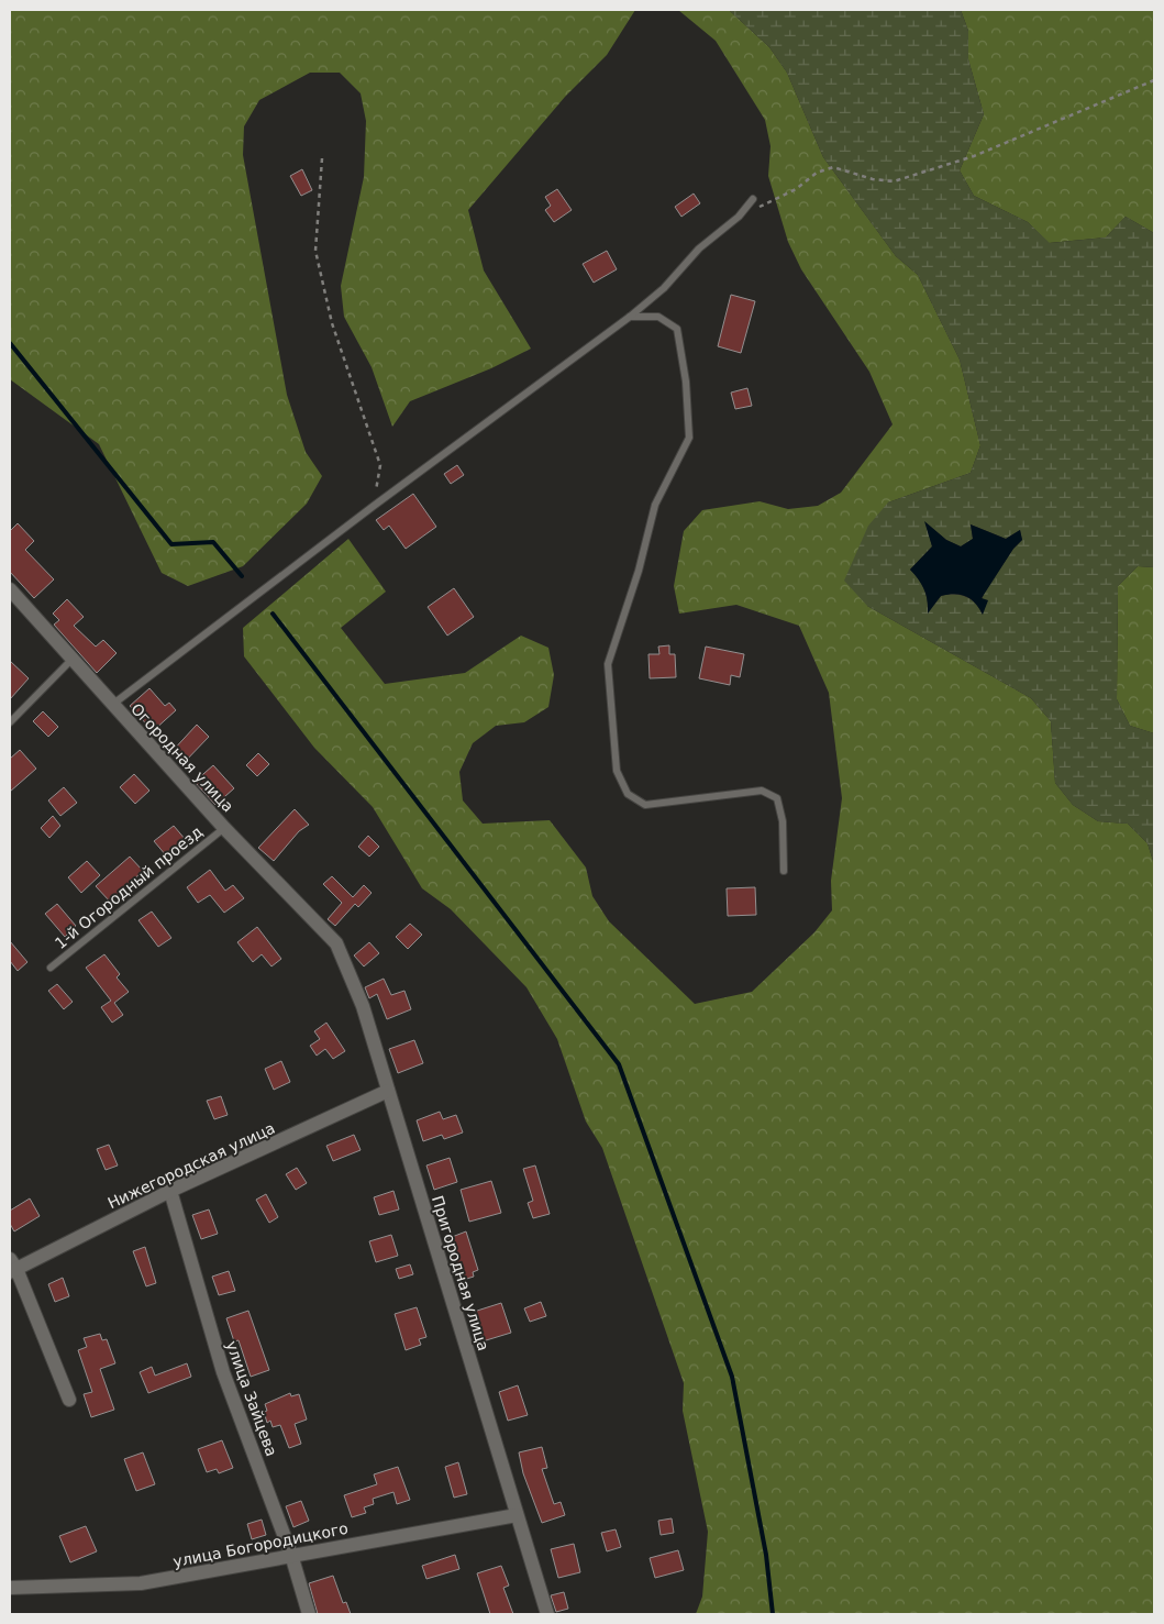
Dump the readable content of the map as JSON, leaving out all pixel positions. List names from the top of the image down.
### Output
{
  "streets": {
    "street": [
      "Огородная улица",
      "Нижегородская улица",
      "Пригородная улица",
      "улица Зайцева",
      "улица Богородицкого"
    ],
    "lane": ["1-й Огородный проезд"]
  },
  "crossings": [
    ["Огородная улица", "1-й Огородный проезд"],
    ["Огородная улица", "Пригородная улица"],
    ["Нижегородская улица", "Пригородная улица"],
    ["Нижегородская улица", "улица Зайцева"],
    ["Пригородная улица", "улица Богородицкого"],
    ["улица Зайцева", "улица Богородицкого"]
  ]
}
